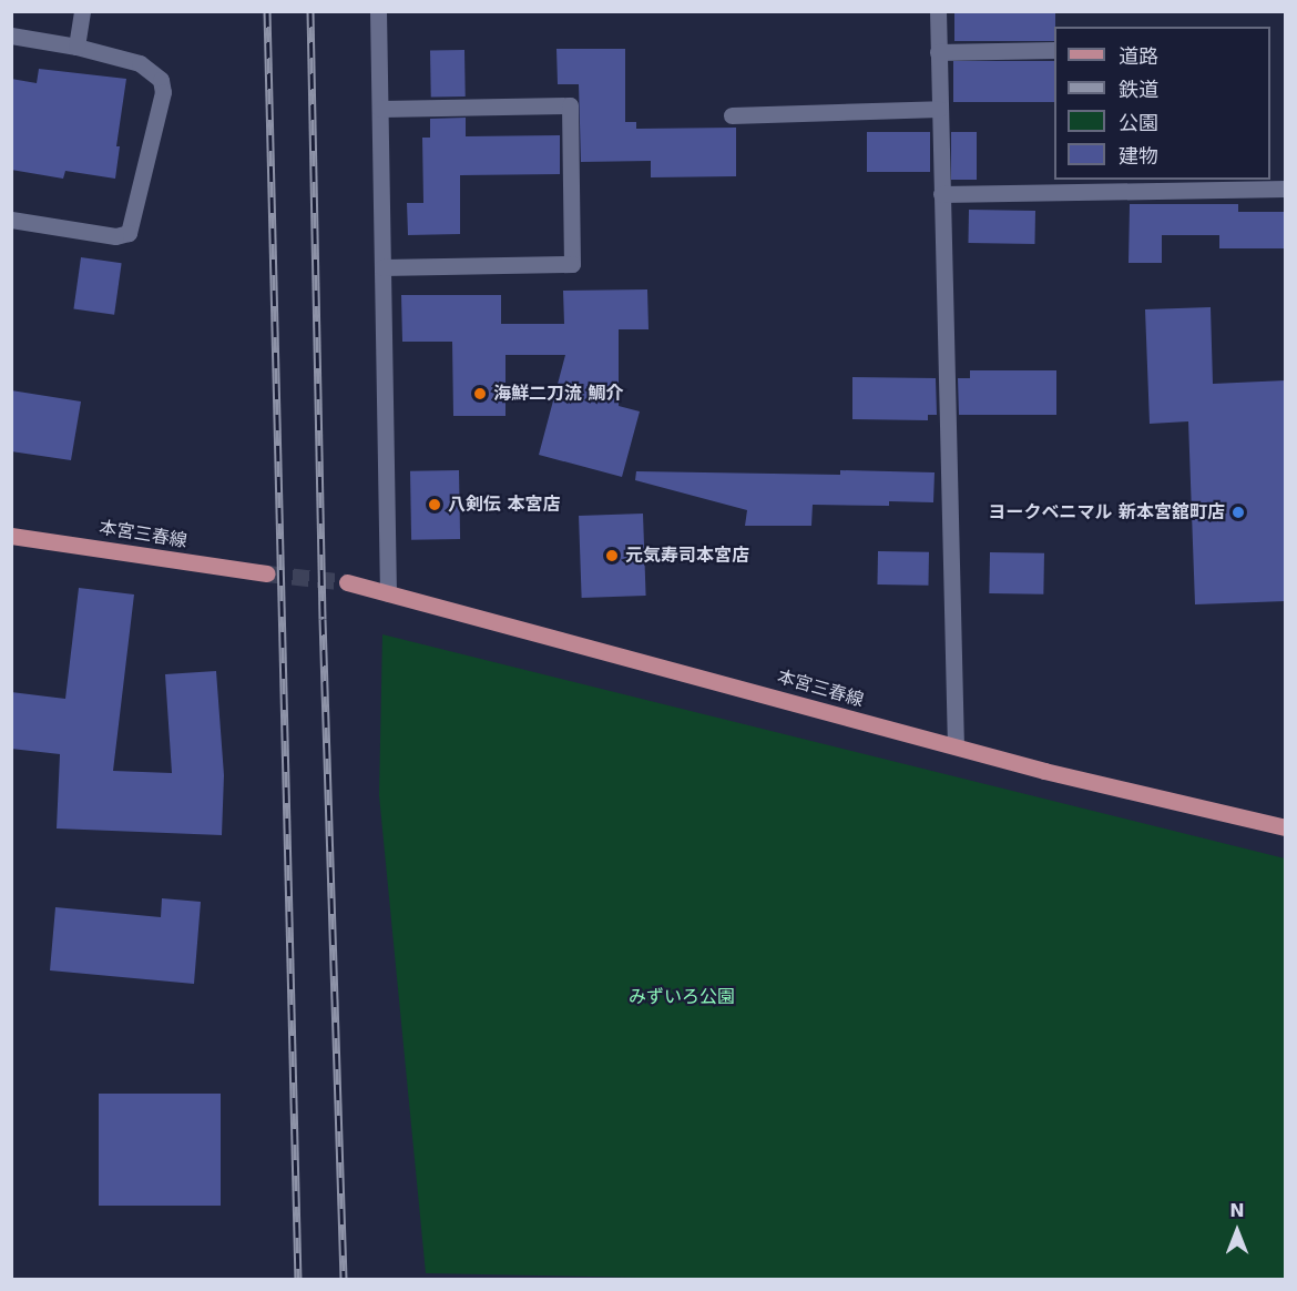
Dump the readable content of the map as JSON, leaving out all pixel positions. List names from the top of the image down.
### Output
{
  "streets": {
    "main road": ["本宮三春線"]
  },
  "parks": ["みずいろ公園"],
  "places": [
    "海鮮二刀流 鯛介",
    "八剣伝 本宮店",
    "ヨークベニマル 新本宮舘町店",
    "元気寿司本宮店"
  ],
  "legend": [
    "道路",
    "鉄道",
    "公園",
    "建物"
  ],
  "north": "top"
}
